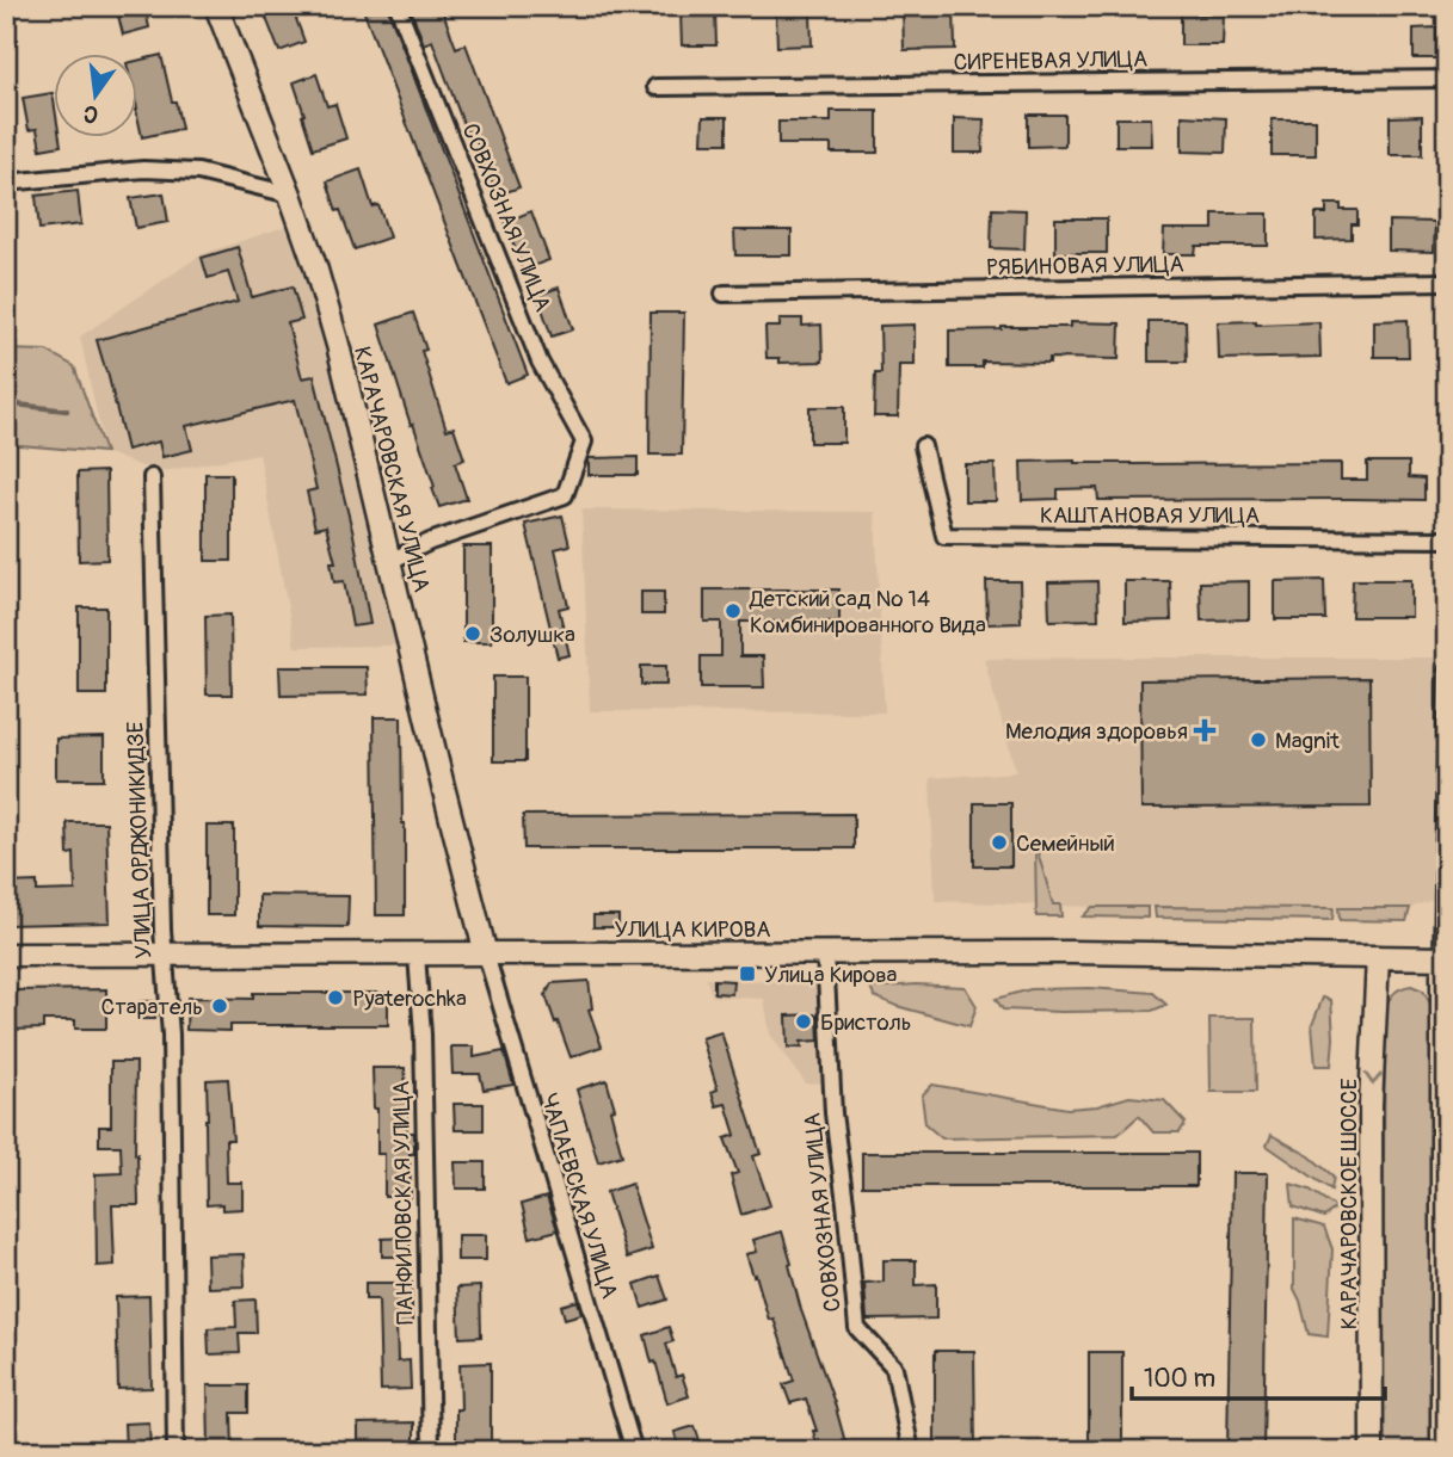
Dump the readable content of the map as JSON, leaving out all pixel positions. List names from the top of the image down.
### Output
{
  "streets": {
    "street": [
      "СИРЕНЕВАЯ УЛИЦА",
      "СОВХОЗНАЯ УЛИЦА",
      "РЯБИНОВАЯ УЛИЦА",
      "КАРАЧАРОВСКАЯ УЛИЦА",
      "КАШТАНОВАЯ УЛИЦА",
      "УЛИЦА ОРДЖОНИКИДЗЕ",
      "УЛИЦА КИРОВА",
      "ЧАПАЕВСКАЯ УЛИЦА",
      "ПАНФИЛОВСКАЯ УЛИЦА",
      "КАРАЧАРОВСКОЕ ШОССЕ"
    ]
  },
  "crossings": [
    ["СОВХОЗНАЯ УЛИЦА", "КАРАЧАРОВСКАЯ УЛИЦА"],
    ["СОВХОЗНАЯ УЛИЦА", "УЛИЦА КИРОВА"],
    ["КАРАЧАРОВСКАЯ УЛИЦА", "УЛИЦА КИРОВА"],
    ["КАРАЧАРОВСКАЯ УЛИЦА", "ЧАПАЕВСКАЯ УЛИЦА"],
    ["УЛИЦА ОРДЖОНИКИДЗЕ", "УЛИЦА КИРОВА"],
    ["УЛИЦА КИРОВА", "ЧАПАЕВСКАЯ УЛИЦА"],
    ["УЛИЦА КИРОВА", "ПАНФИЛОВСКАЯ УЛИЦА"],
    ["УЛИЦА КИРОВА", "КАРАЧАРОВСКОЕ ШОССЕ"]
  ],
  "places": {
    "other": [
      "Детский сад № 14 Комбинированного Вида",
      "Золушка",
      "Magnit",
      "Семейный",
      "Pyaterochka",
      "Старатель",
      "Бристоль"
    ],
    "health": ["Мелодия здоровья"],
    "transit": ["Улица Кирова"]
  },
  "scale_bar": "100 m",
  "north": "bottom"
}
